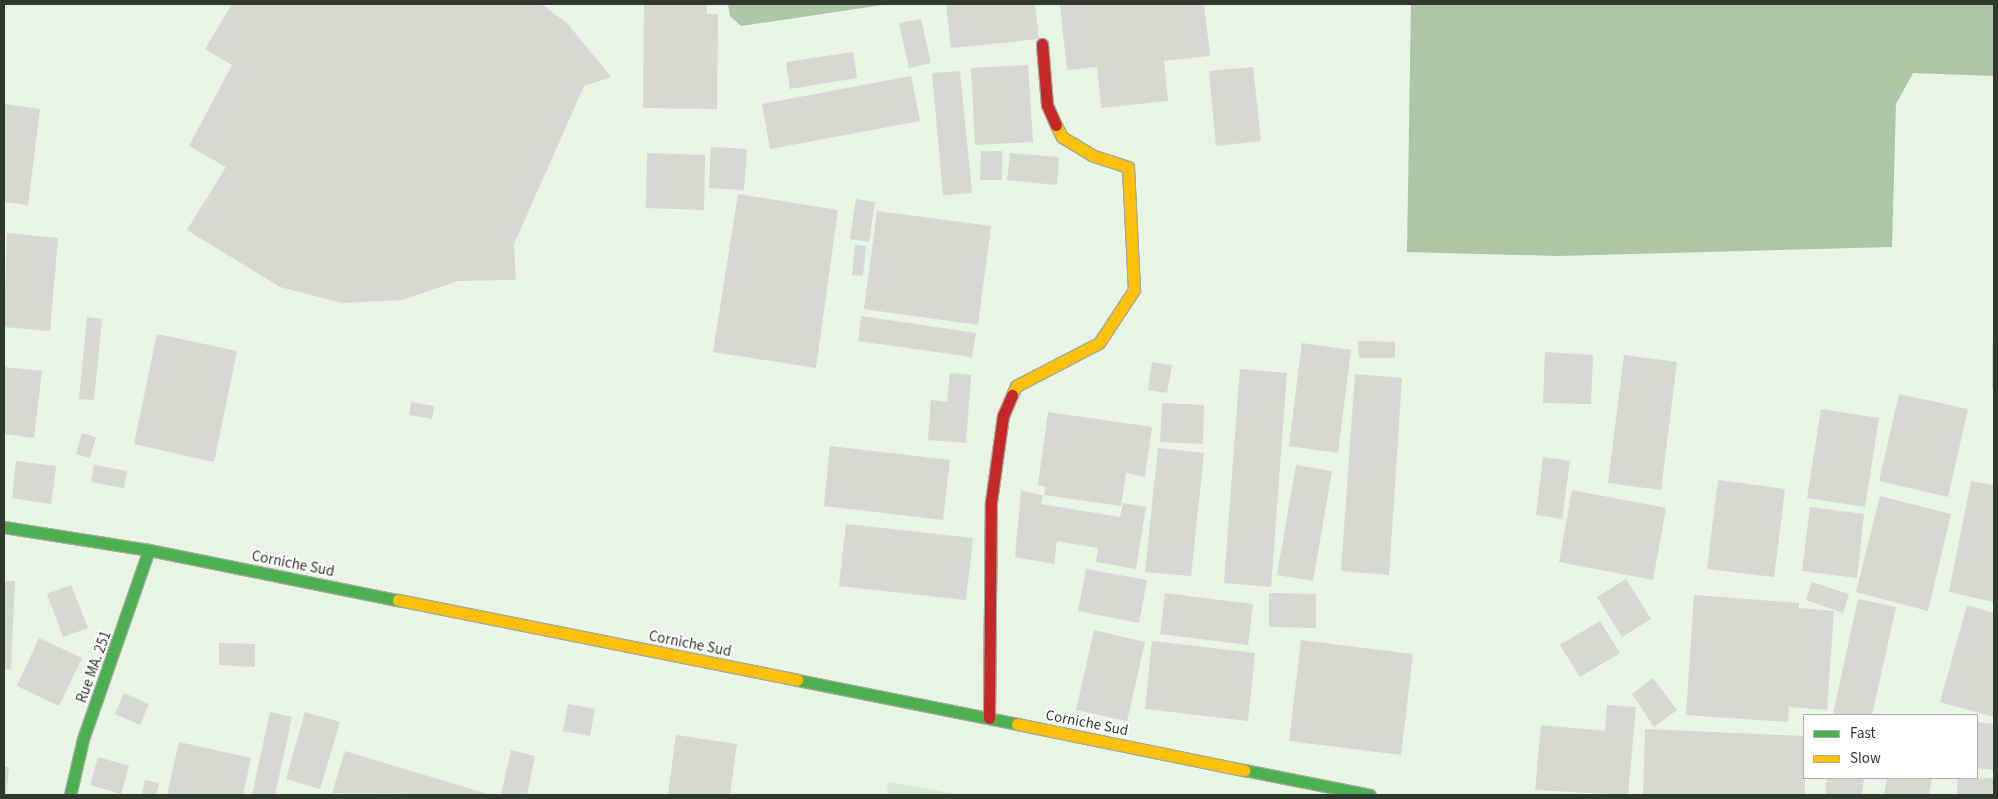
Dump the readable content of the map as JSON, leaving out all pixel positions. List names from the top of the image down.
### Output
{
  "streets": {
    "main road": ["Corniche Sud", "Rue MA. 251"]
  },
  "crossings": [
    ["Corniche Sud", "Rue MA. 251"]
  ],
  "legend": ["Fast", "Slow"]
}
